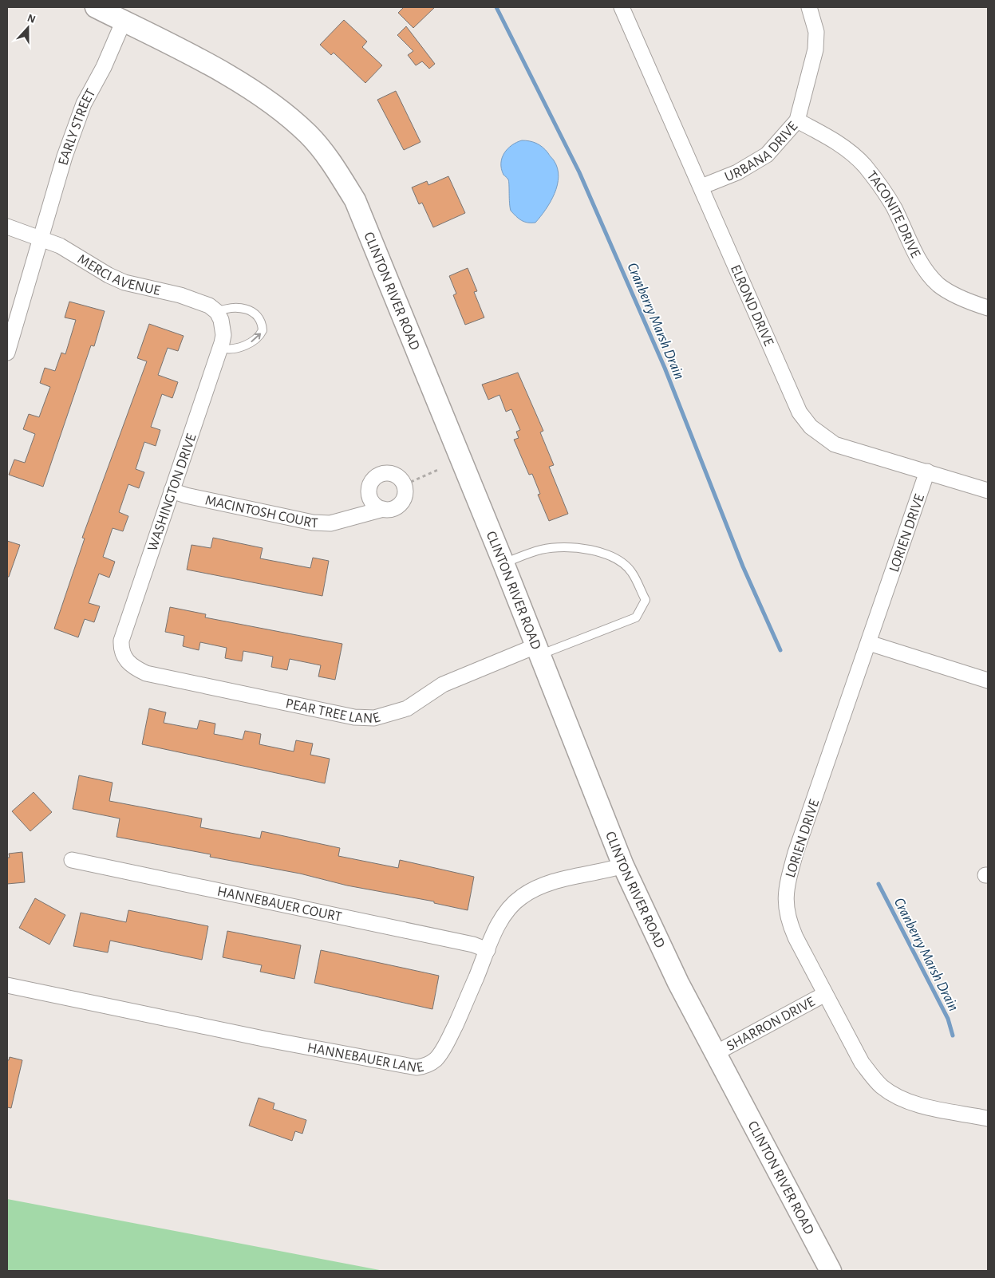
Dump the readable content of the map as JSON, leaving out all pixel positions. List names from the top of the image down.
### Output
{
  "streets": {
    "street": [
      "EARLY STREET",
      "URBANA DRIVE",
      "TACONITE DRIVE",
      "MERCI AVENUE",
      "CLINTON RIVER ROAD",
      "ELROND DRIVE",
      "WASHINGTON DRIVE",
      "MACINTOSH COURT",
      "LORIEN DRIVE",
      "PEAR TREE LANE",
      "HANNEBAUER COURT",
      "SHARRON DRIVE",
      "HANNEBAUER LANE"
    ]
  },
  "crossings": [
    ["EARLY STREET", "MERCI AVENUE"],
    ["EARLY STREET", "CLINTON RIVER ROAD"],
    ["URBANA DRIVE", "TACONITE DRIVE"],
    ["URBANA DRIVE", "ELROND DRIVE"],
    ["MERCI AVENUE", "WASHINGTON DRIVE"],
    ["CLINTON RIVER ROAD", "PEAR TREE LANE"],
    ["CLINTON RIVER ROAD", "SHARRON DRIVE"],
    ["CLINTON RIVER ROAD", "HANNEBAUER LANE"],
    ["ELROND DRIVE", "LORIEN DRIVE"],
    ["WASHINGTON DRIVE", "MACINTOSH COURT"],
    ["WASHINGTON DRIVE", "PEAR TREE LANE"],
    ["LORIEN DRIVE", "SHARRON DRIVE"],
    ["HANNEBAUER COURT", "HANNEBAUER LANE"]
  ],
  "water": ["Cranberry Marsh Drain"],
  "north": "top"
}
